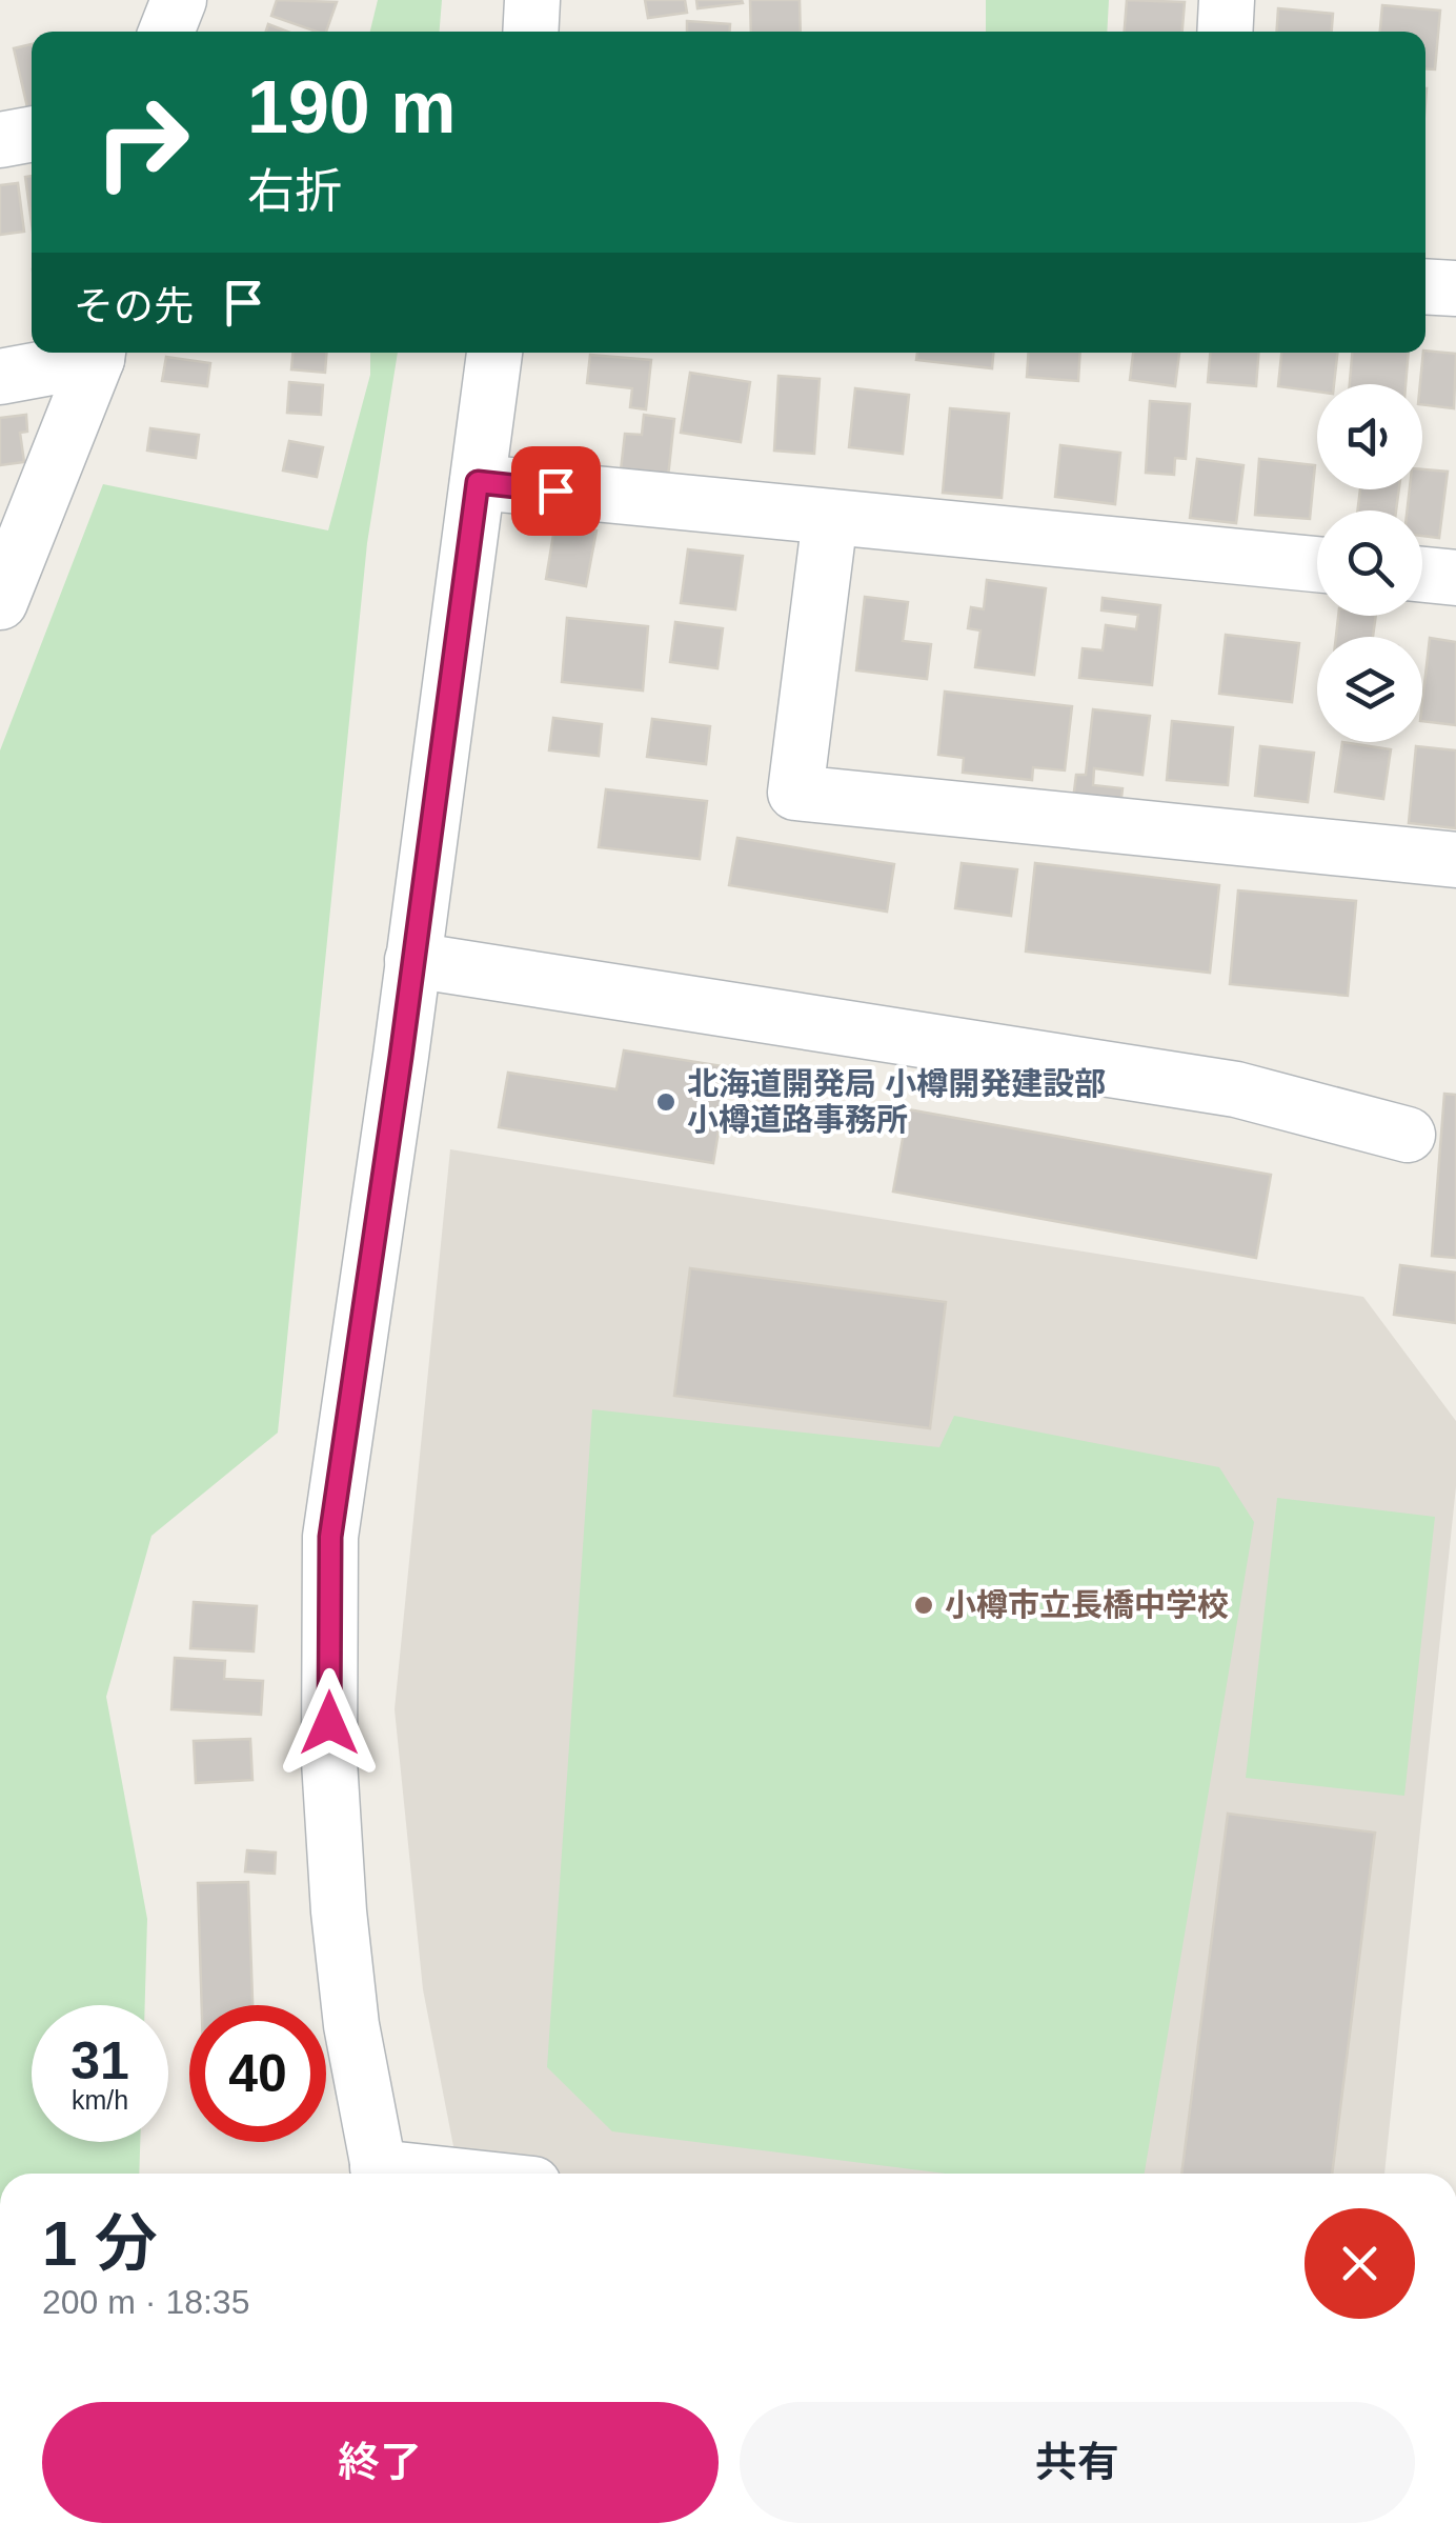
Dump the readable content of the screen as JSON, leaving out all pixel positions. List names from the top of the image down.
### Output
{
  "places": ["北海道開発局 小樽開発建設部 小樽道路事務所", "小樽市立長橋中学校"],
  "page": {
    "turn": ["190 m", "右折"],
    "then": "その先",
    "speed": "31 km/h",
    "limit": "40",
    "heading": ["1 分", "200 m · 18:35"],
    "buttons": ["終了", "共有"]
  }
}
